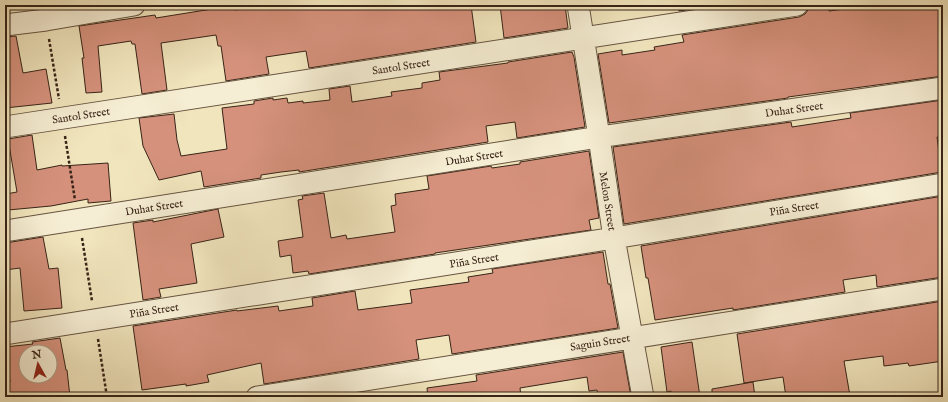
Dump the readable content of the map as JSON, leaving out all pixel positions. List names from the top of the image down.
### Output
{
  "streets": {
    "street": [
      "Santol Street",
      "Duhat Street",
      "Melon Street",
      "Piña Street",
      "Saguin Street"
    ]
  },
  "crossings": [
    ["Santol Street", "Melon Street"],
    ["Duhat Street", "Melon Street"],
    ["Melon Street", "Piña Street"],
    ["Melon Street", "Saguin Street"]
  ],
  "north": "top"
}
